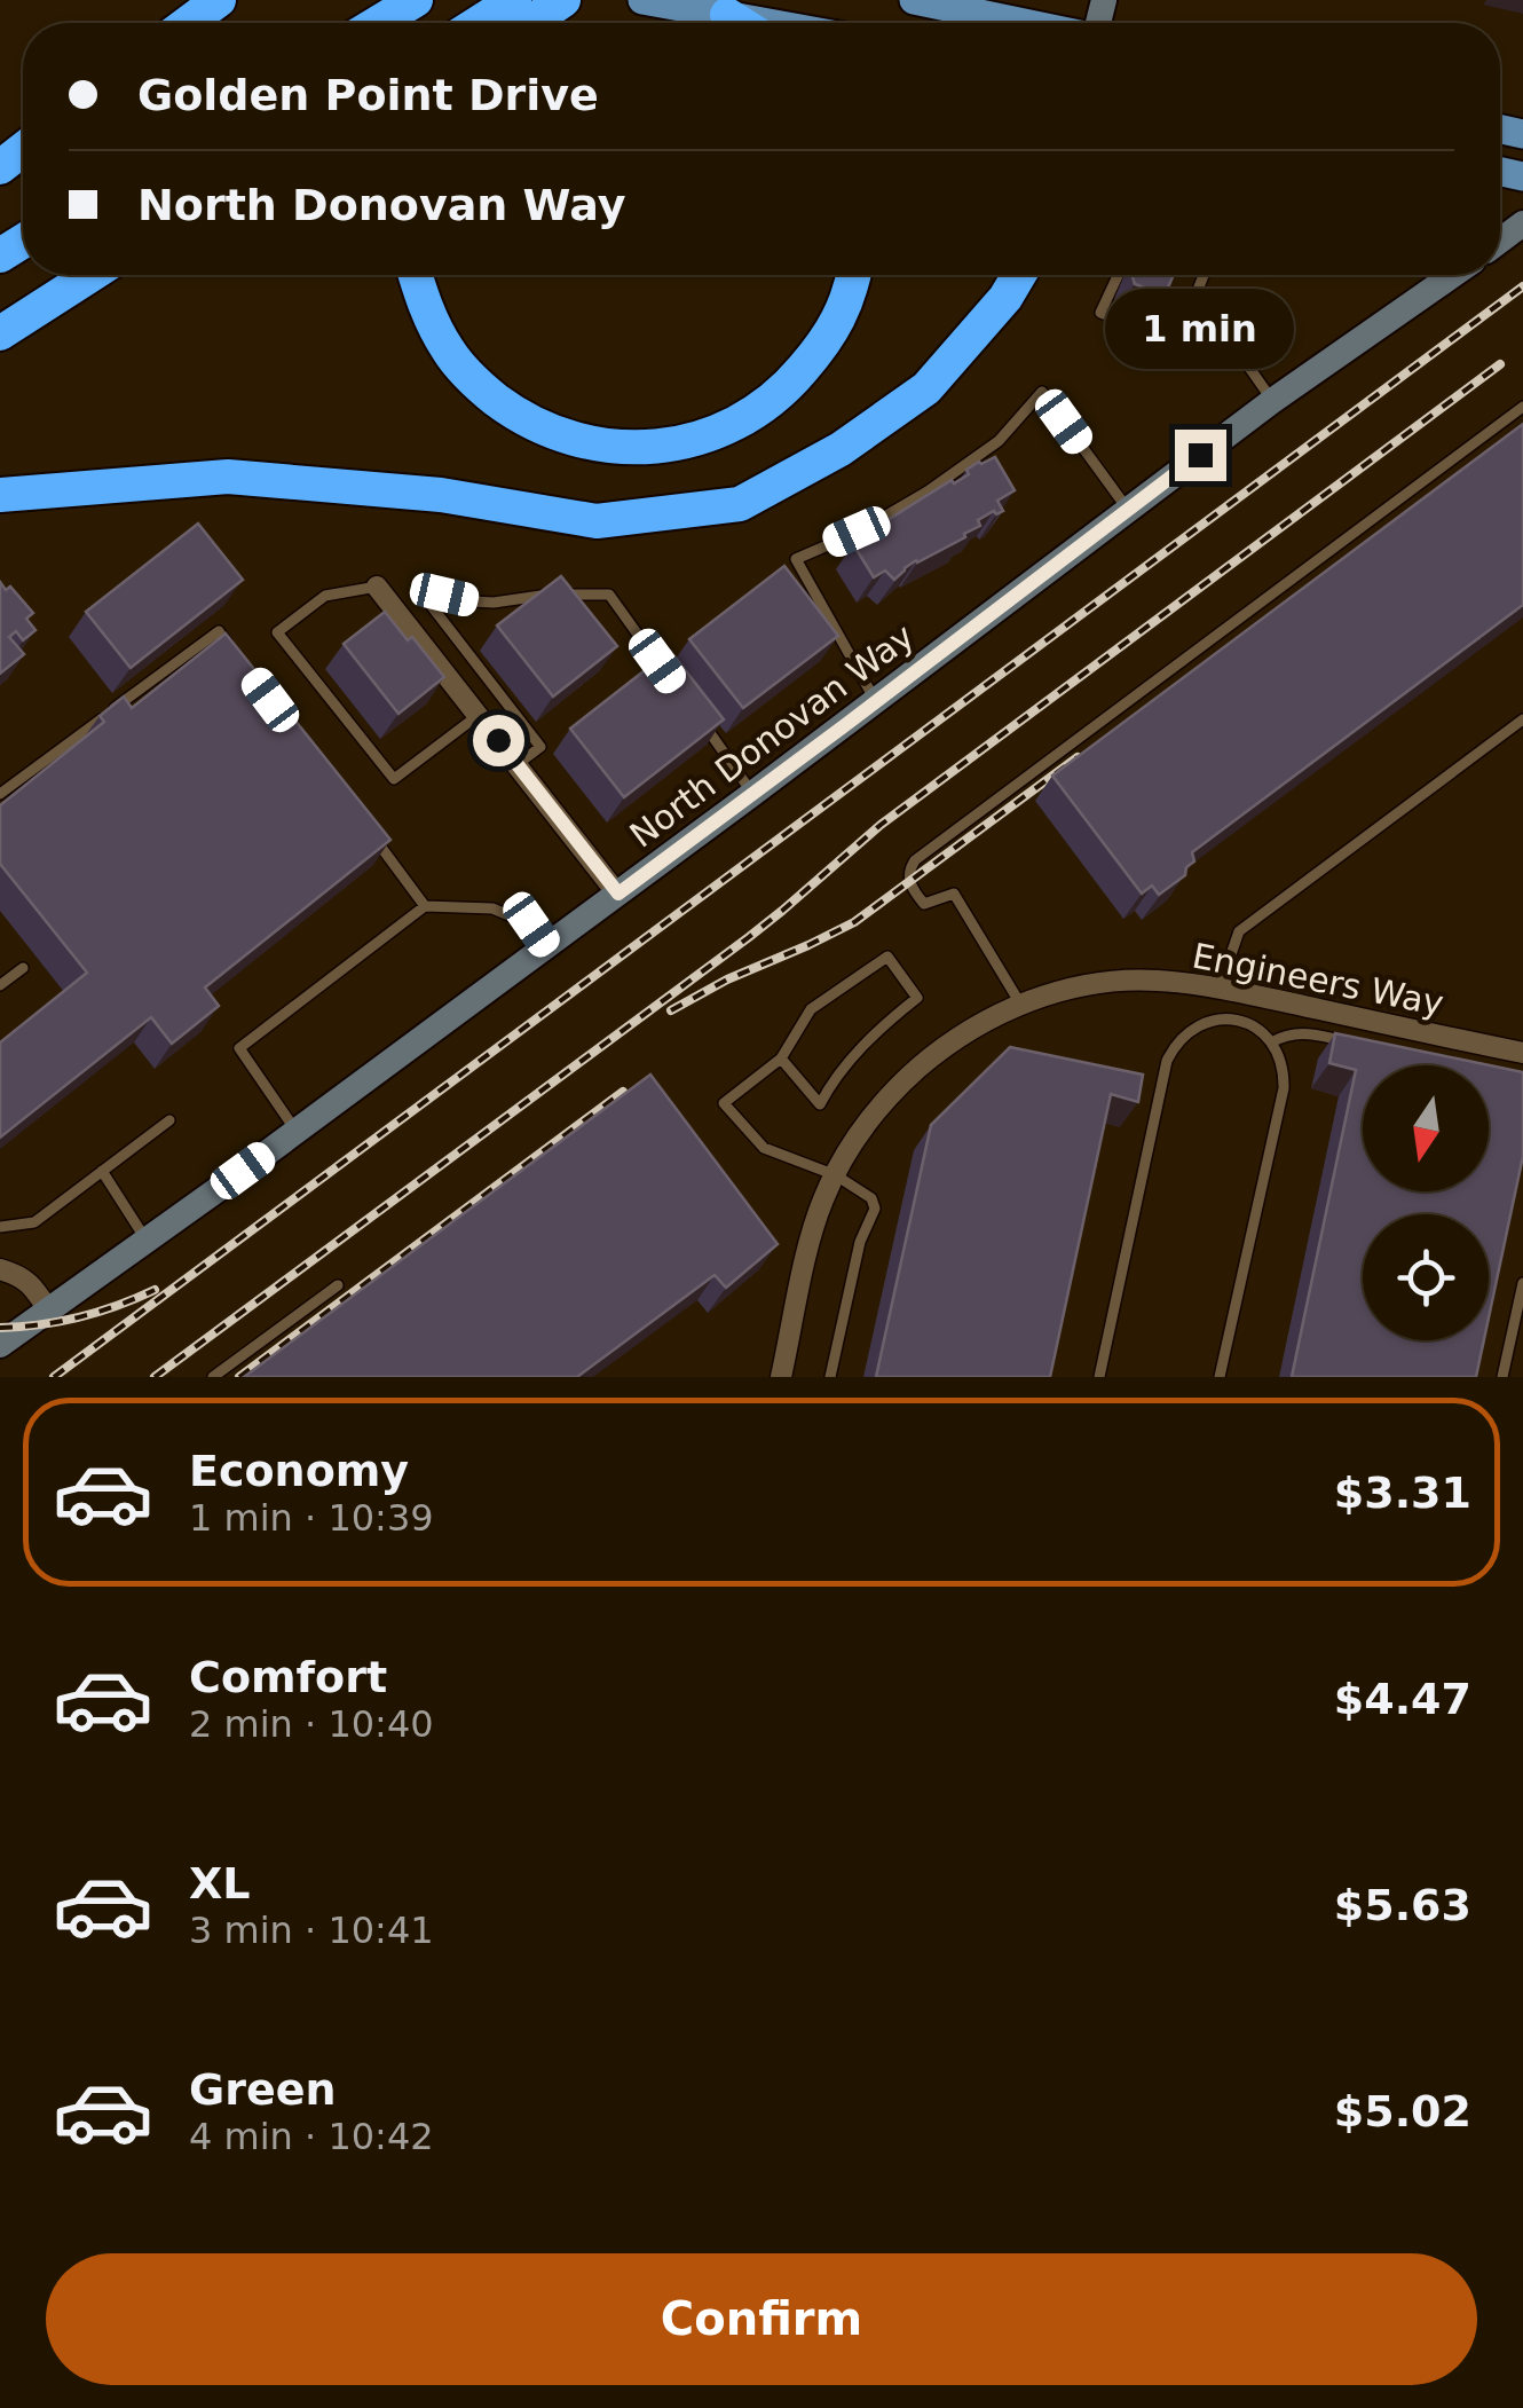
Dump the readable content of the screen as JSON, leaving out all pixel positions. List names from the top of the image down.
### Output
{
  "streets": {
    "street": ["North Donovan Way", "Engineers Way"]
  },
  "north": "bottom",
  "page": {
    "banner": ["Golden Point Drive", "North Donovan Way"],
    "bubble": "1 min",
    "list": [
      {
        "name": "Economy",
        "note": "1 min · 10:39",
        "value": "$3.31"
      },
      {
        "name": "Comfort",
        "note": "2 min · 10:40",
        "value": "$4.47"
      },
      {
        "name": "XL",
        "note": "3 min · 10:41",
        "value": "$5.63"
      },
      {
        "name": "Green",
        "note": "4 min · 10:42",
        "value": "$5.02"
      }
    ],
    "buttons": "Confirm"
  }
}
